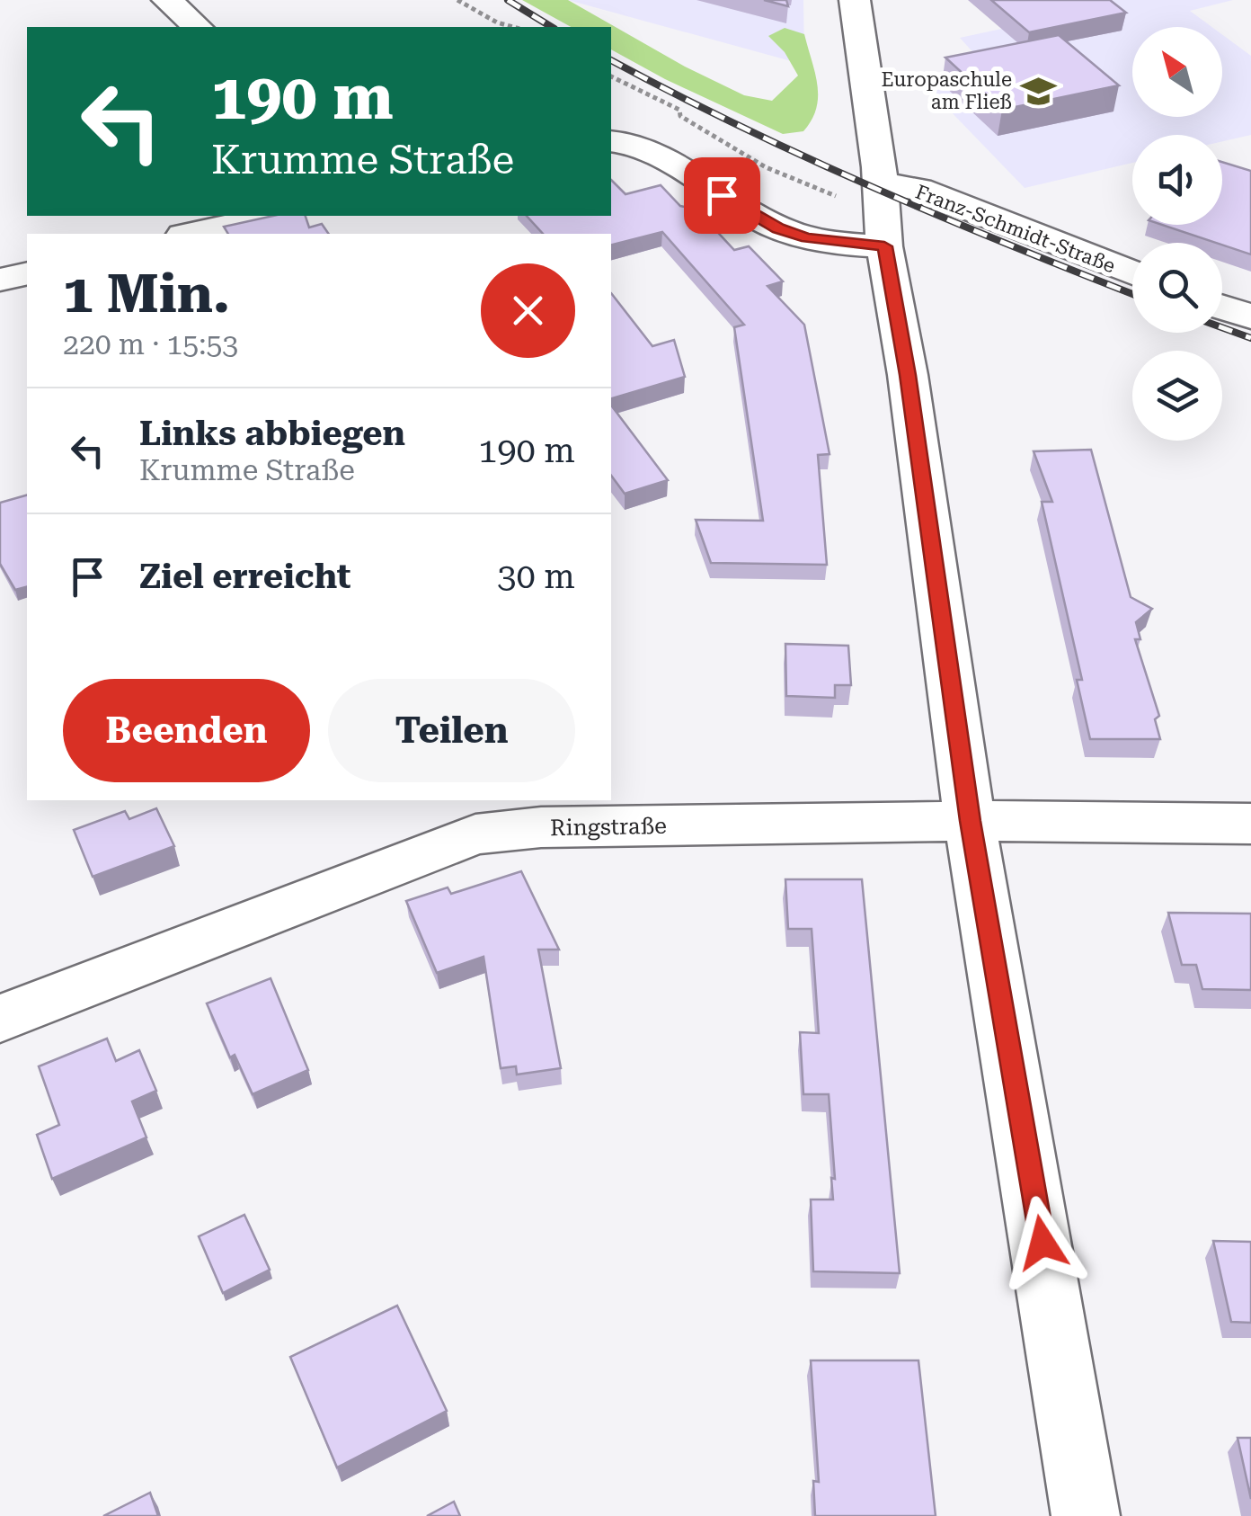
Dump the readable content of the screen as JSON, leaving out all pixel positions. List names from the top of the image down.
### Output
{
  "streets": {
    "street": ["Franz-Schmidt-Straße", "Ringstraße"]
  },
  "crossings": [
    ["Franz-Schmidt-Straße", "Ringstraße"]
  ],
  "places": {
    "school or university": ["Europaschule am Fließ"]
  },
  "north": "top left",
  "page": {
    "turn": ["190 m", "Krumme Straße"],
    "heading": ["1 Min.", "220 m · 15:53"],
    "list": [
      {
        "name": "Links abbiegen",
        "note": "Krumme Straße",
        "value": "190 m"
      },
      {
        "name": "Ziel erreicht",
        "value": "30 m"
      }
    ],
    "buttons": ["Beenden", "Teilen"]
  }
}
